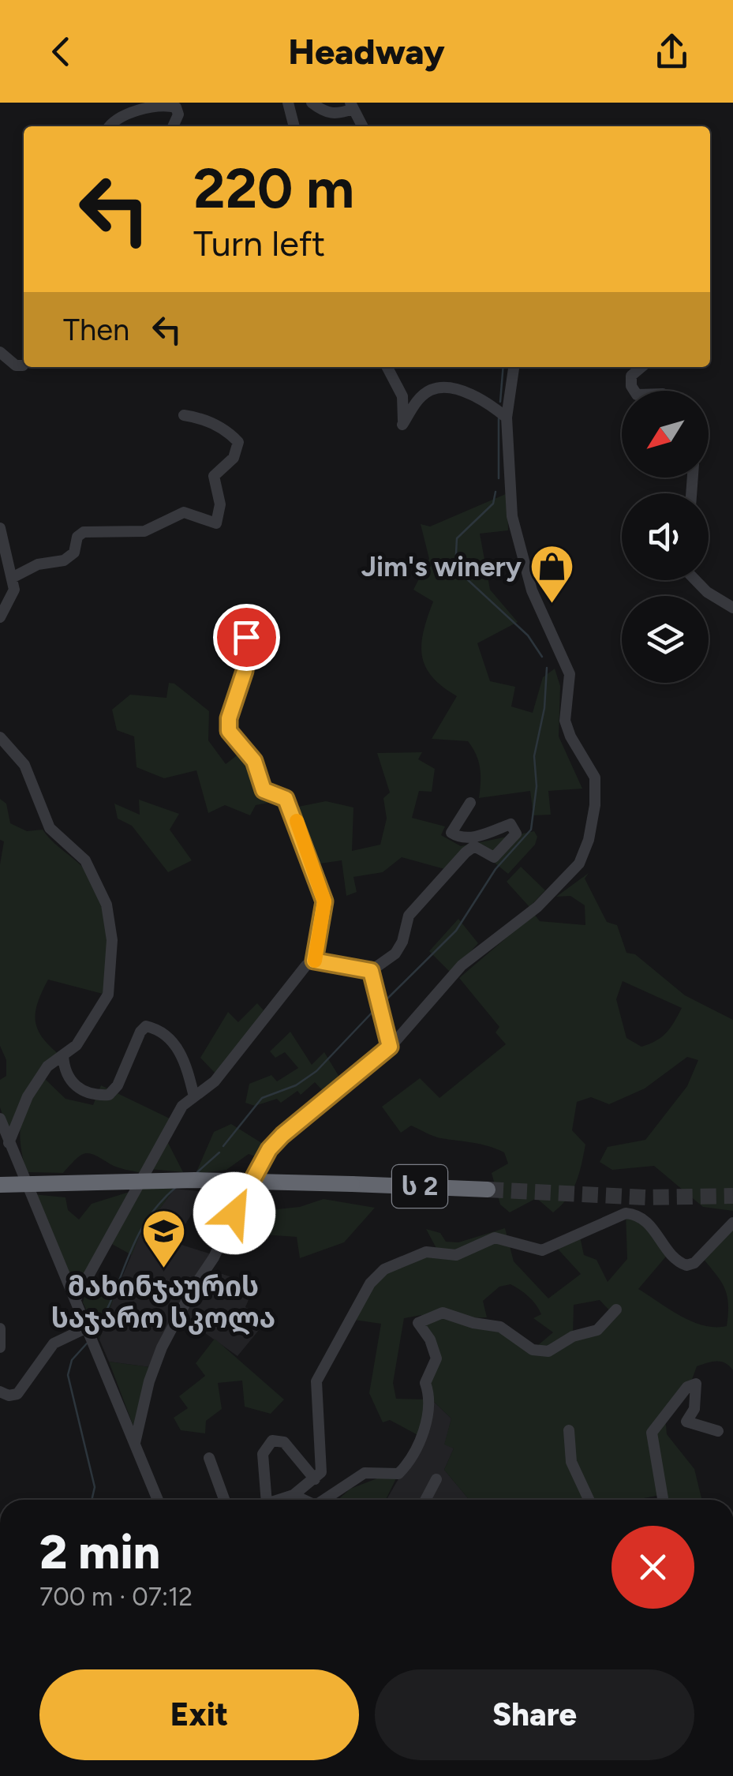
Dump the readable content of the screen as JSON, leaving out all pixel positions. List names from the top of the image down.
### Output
{
  "streets": {
    "highway": ["ს 2"]
  },
  "places": {
    "shop": ["Jim's winery"],
    "school or university": ["მახინჯაურის საჯარო სკოლა"]
  },
  "north": "bottom left",
  "page": {
    "header": "Headway",
    "turn": ["220 m", "Turn left"],
    "then": "Then",
    "heading": ["2 min", "700 m · 07:12"],
    "buttons": ["Exit", "Share"]
  }
}
